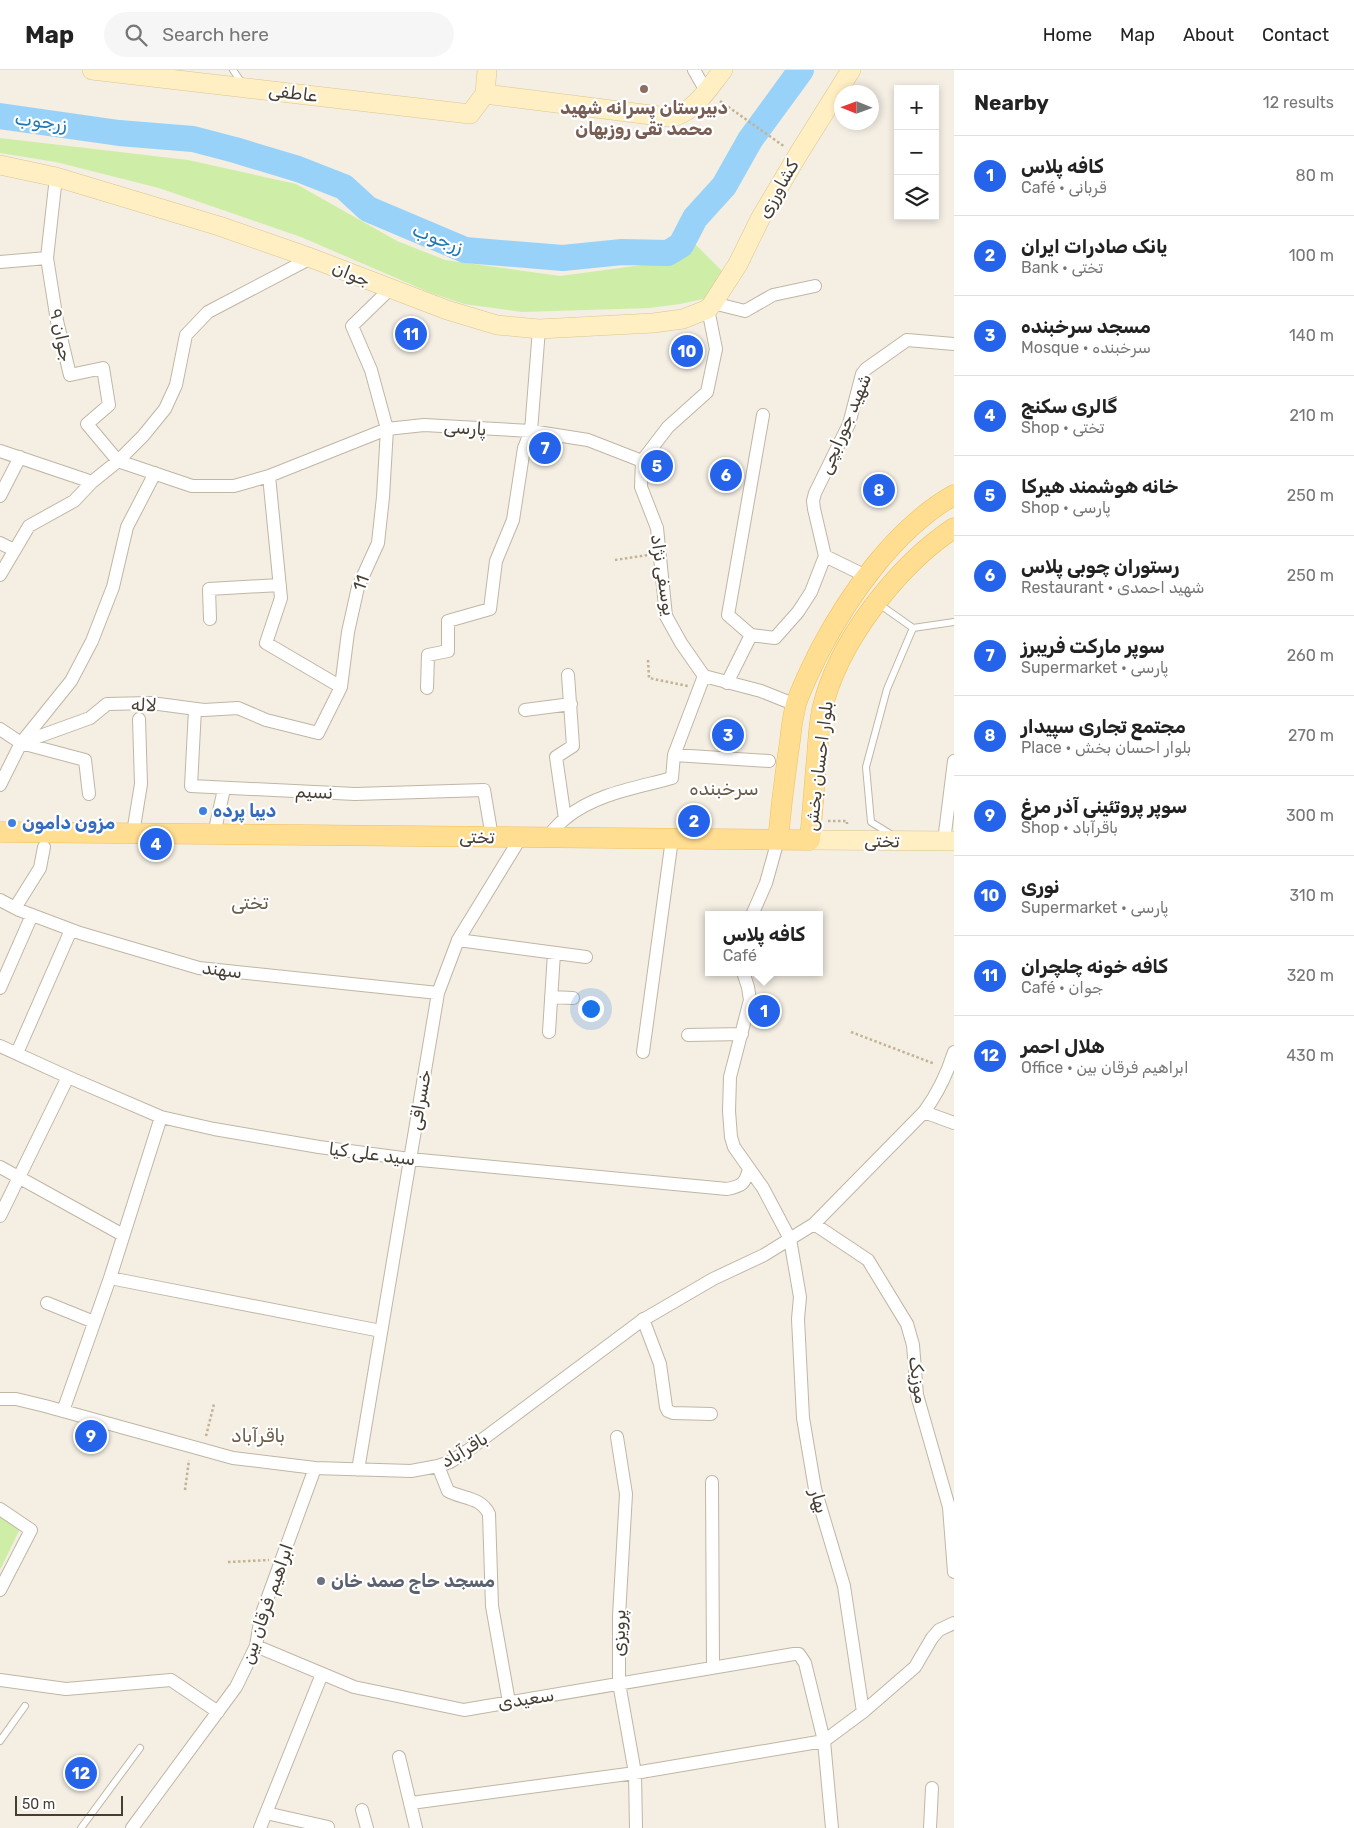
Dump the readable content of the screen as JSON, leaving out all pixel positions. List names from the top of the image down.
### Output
{
  "streets": {
    "main road": [
      "عاطفی",
      "کشاورزی",
      "جوان",
      "بلوار احسان بخش",
      "تختی"
    ],
    "street": [
      "جوان ۹",
      "شهید جورابچی",
      "پارسی",
      "یوسفی نژاد",
      "11",
      "لاله",
      "نسیم",
      "سهند",
      "خسراقی",
      "سید علی کیا",
      "موزیک",
      "باقرآباد",
      "بهار",
      "ابراهیم فرقان بین",
      "پرویزی",
      "سعیدی"
    ]
  },
  "crossings": [
    ["کشاورزی", "جوان"],
    ["جوان", "جوان ۹"],
    ["جوان", "11"],
    ["جوان ۹", "پارسی"],
    ["پارسی", "یوسفی نژاد"],
    ["پارسی", "11"],
    ["11", "لاله"],
    ["لاله", "نسیم"],
    ["بلوار احسان بخش", "تختی"],
    ["نسیم", "تختی"],
    ["تختی", "خسراقی"],
    ["سهند", "خسراقی"],
    ["خسراقی", "سید علی کیا"],
    ["خسراقی", "باقرآباد"],
    ["سید علی کیا", "بهار"],
    ["موزیک", "باقرآباد"],
    ["باقرآباد", "بهار"],
    ["باقرآباد", "ابراهیم فرقان بین"],
    ["ابراهیم فرقان بین", "سعیدی"],
    ["پرویزی", "سعیدی"]
  ],
  "districts": ["سرخبنده", "تختی", "باقرآباد"],
  "water": ["زرجوب"],
  "places": [
    "دبیرستان پسرانه شهید محمد تقی روزبهان",
    "دیبا پرده",
    "مزون دامون",
    "مسجد حاج صمد خان"
  ],
  "scale_bar": "50 m",
  "north": "left",
  "page": {
    "header": "Map",
    "search": "Search here",
    "nav": [
      "Home",
      "Map",
      "About",
      "Contact"
    ],
    "heading": ["Nearby", "12 results"],
    "map_buttons": ["+", "−"],
    "list": [
      {
        "mark": "1",
        "name": "کافه پلاس",
        "note": "Café · قربانی",
        "value": "80 m"
      },
      {
        "mark": "2",
        "name": "یانک صادرات ایران",
        "note": "Bank · تختی",
        "value": "100 m"
      },
      {
        "mark": "3",
        "name": "مسجد سرخبنده",
        "note": "Mosque · سرخبنده",
        "value": "140 m"
      },
      {
        "mark": "4",
        "name": "گالری سکنج",
        "note": "Shop · تختی",
        "value": "210 m"
      },
      {
        "mark": "5",
        "name": "خانه هوشمند هیرکا",
        "note": "Shop · پارسی",
        "value": "250 m"
      },
      {
        "mark": "6",
        "name": "رستوران چوبی پلاس",
        "note": "Restaurant · شهید احمدی",
        "value": "250 m"
      },
      {
        "mark": "7",
        "name": "سوپر مارکت فریبرز",
        "note": "Supermarket · پارسی",
        "value": "260 m"
      },
      {
        "mark": "8",
        "name": "مجتمع تجاری سپیدار",
        "note": "Place · بلوار احسان بخش",
        "value": "270 m"
      },
      {
        "mark": "9",
        "name": "سوپر پروتئینی آذر مرغ",
        "note": "Shop · باقرآباد",
        "value": "300 m"
      },
      {
        "mark": "10",
        "name": "نوری",
        "note": "Supermarket · پارسی",
        "value": "310 m"
      },
      {
        "mark": "11",
        "name": "کافه خونه چلچران",
        "note": "Café · جوان",
        "value": "320 m"
      },
      {
        "mark": "12",
        "name": "هلال احمر",
        "note": "Office · ابراهیم فرقان بین",
        "value": "430 m"
      }
    ],
    "pins": [
      "11",
      "10",
      "7",
      "5",
      "6",
      "8",
      "3",
      "2",
      "4",
      "1",
      "9",
      "12"
    ],
    "popup": ["کافه پلاس", "Café"],
    "scale": "50 m"
  }
}
